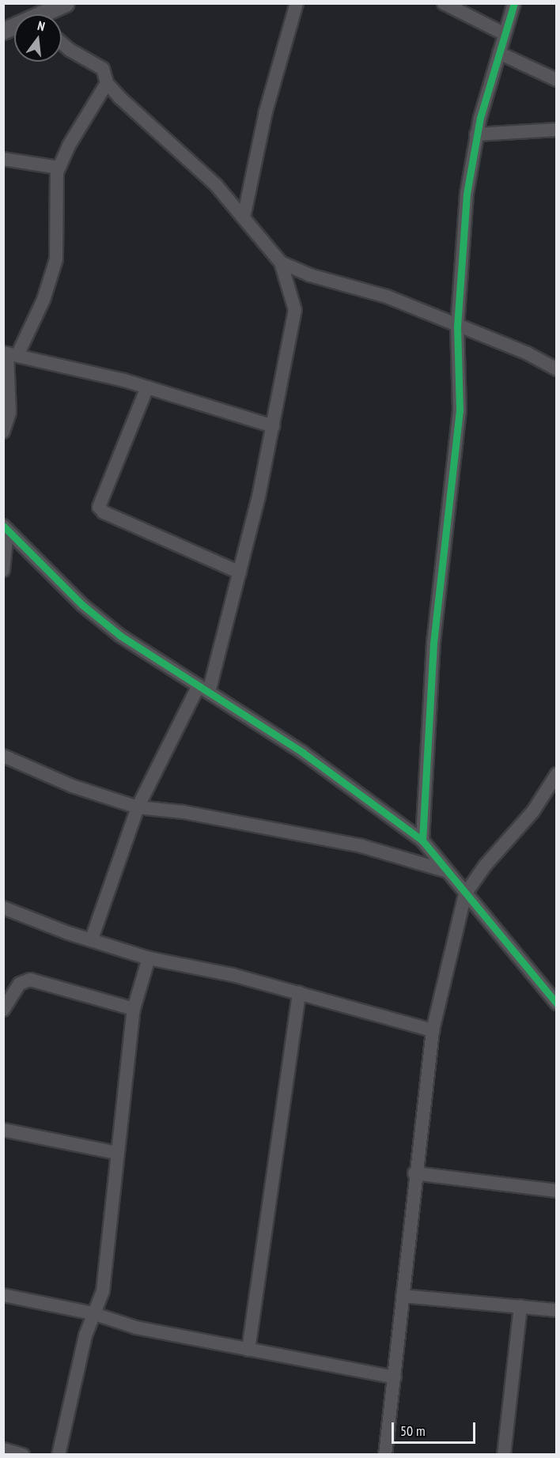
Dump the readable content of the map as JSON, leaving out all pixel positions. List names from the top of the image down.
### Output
{
  "scale_bar": "50 m",
  "north": "top"
}
